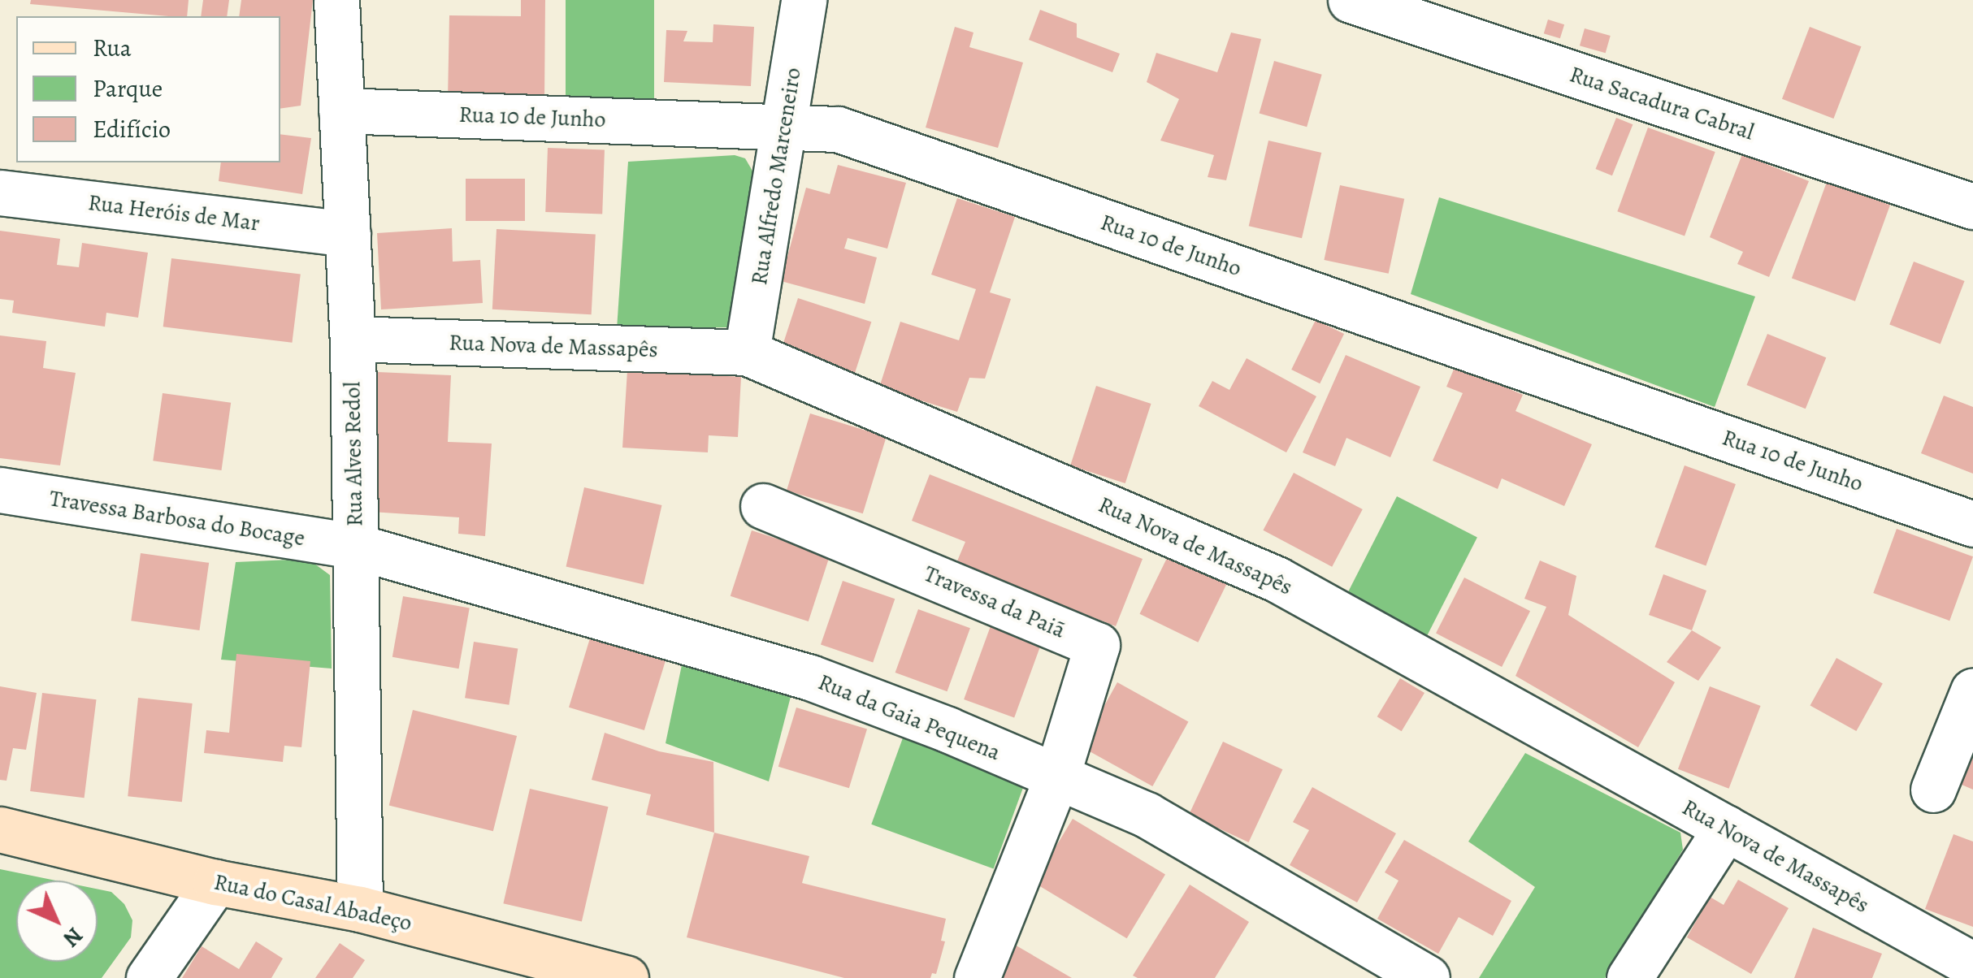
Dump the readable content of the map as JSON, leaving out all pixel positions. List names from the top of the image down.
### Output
{
  "streets": {
    "street": [
      "Rua Sacadura Cabral",
      "Rua 10 de Junho",
      "Rua Alfredo Marceneiro",
      "Rua Heróis de Mar",
      "Rua Nova de Massapês",
      "Rua Alves Redol",
      "Travessa Barbosa do Bocage",
      "Travessa da Paiã",
      "Rua da Gaia Pequena",
      "Rua do Casal Abadeço"
    ]
  },
  "crossings": [
    ["Rua 10 de Junho", "Rua Alfredo Marceneiro"],
    ["Rua 10 de Junho", "Rua Alves Redol"],
    ["Rua Alfredo Marceneiro", "Rua Nova de Massapês"],
    ["Rua Heróis de Mar", "Rua Alves Redol"],
    ["Rua Nova de Massapês", "Rua Alves Redol"],
    ["Rua Alves Redol", "Travessa Barbosa do Bocage"],
    ["Rua Alves Redol", "Rua da Gaia Pequena"],
    ["Rua Alves Redol", "Rua do Casal Abadeço"],
    ["Travessa Barbosa do Bocage", "Rua da Gaia Pequena"],
    ["Travessa da Paiã", "Rua da Gaia Pequena"]
  ],
  "legend": ["Rua", "Parque", "Edifício"],
  "north": "bottom right"
}
